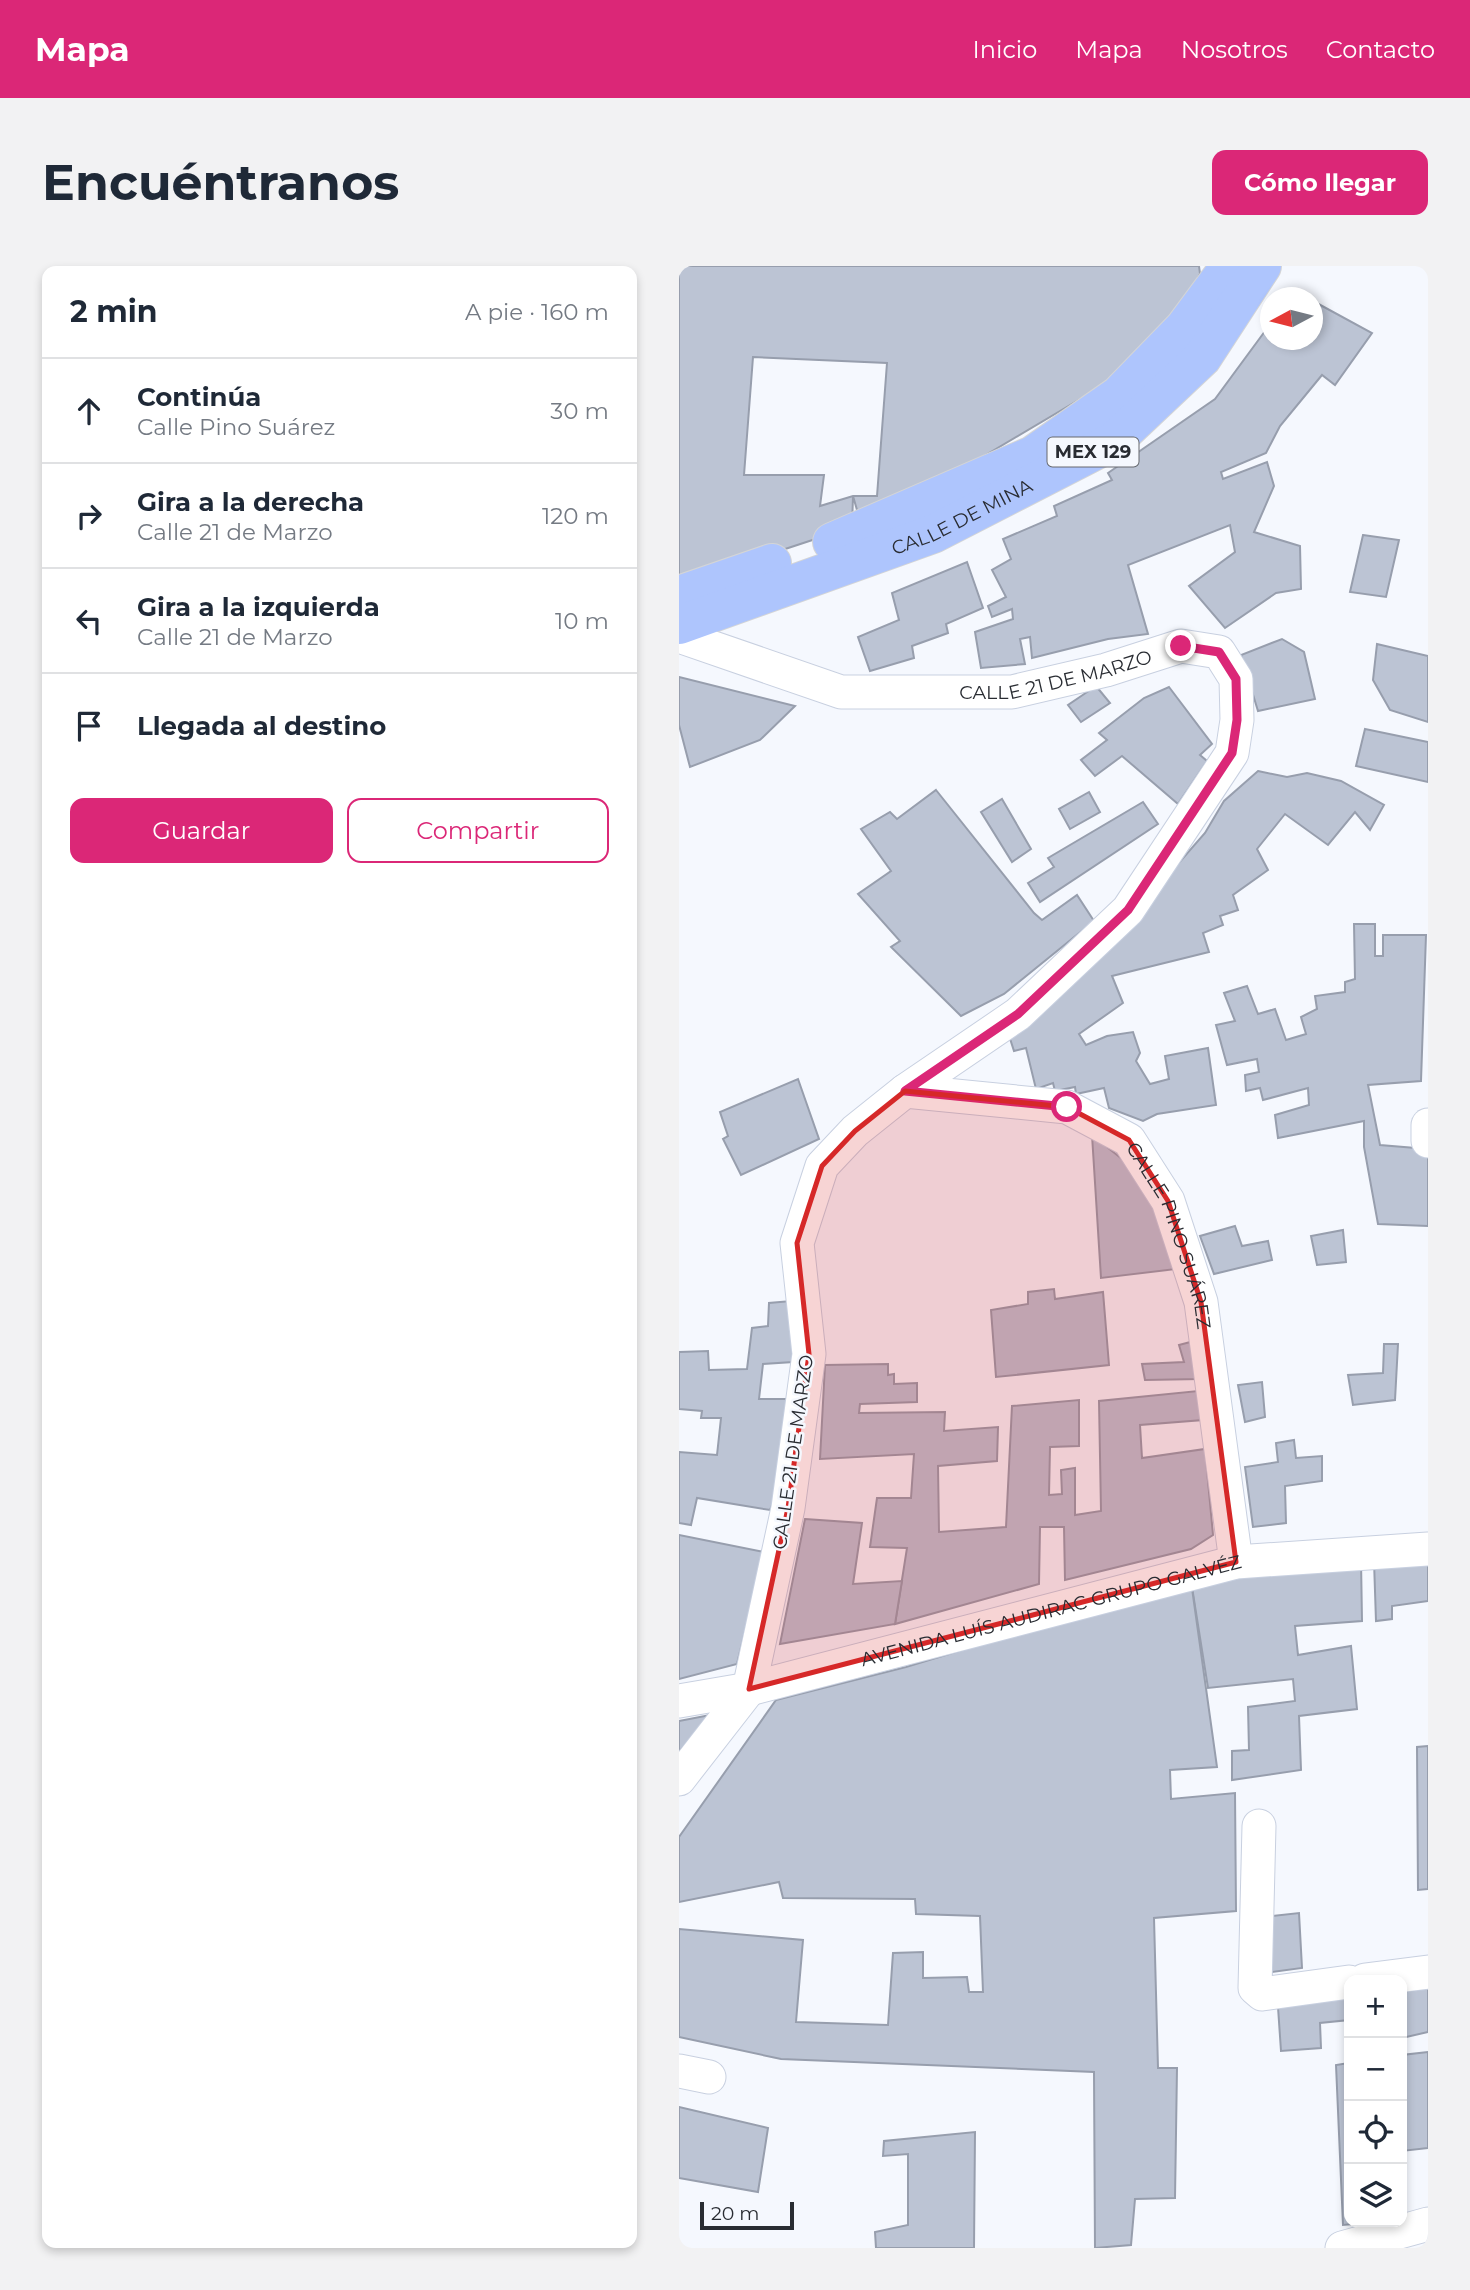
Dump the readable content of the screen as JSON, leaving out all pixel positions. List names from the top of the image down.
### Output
{
  "streets": {
    "main road": ["MEX 129", "CALLE DE MINA"],
    "street": ["CALLE 21 DE MARZO", "CALLE PINO SUÁREZ", "AVENIDA LUÍS AUDIRAC GRUPO GALVÉZ"]
  },
  "crossings": [
    ["MEX 129", "CALLE DE MINA"],
    ["CALLE 21 DE MARZO", "CALLE PINO SUÁREZ"],
    ["CALLE 21 DE MARZO", "AVENIDA LUÍS AUDIRAC GRUPO GALVÉZ"],
    ["CALLE PINO SUÁREZ", "AVENIDA LUÍS AUDIRAC GRUPO GALVÉZ"]
  ],
  "scale_bar": "20 m",
  "north": "left",
  "page": {
    "header": "Mapa",
    "nav": [
      "Inicio",
      "Mapa",
      "Nosotros",
      "Contacto"
    ],
    "buttons": [
      "Cómo llegar",
      ["Guardar", "Compartir"]
    ],
    "title": "Encuéntranos",
    "heading": ["2 min", "A pie · 160 m"],
    "list": [
      ["Continúa", "Calle Pino Suárez", "30 m"],
      ["Gira a la derecha", "Calle 21 de Marzo", "120 m"],
      ["Gira a la izquierda", "Calle 21 de Marzo", "10 m"],
      "Llegada al destino"
    ],
    "map_buttons": ["+", "−"],
    "scale": "20 m"
  }
}
